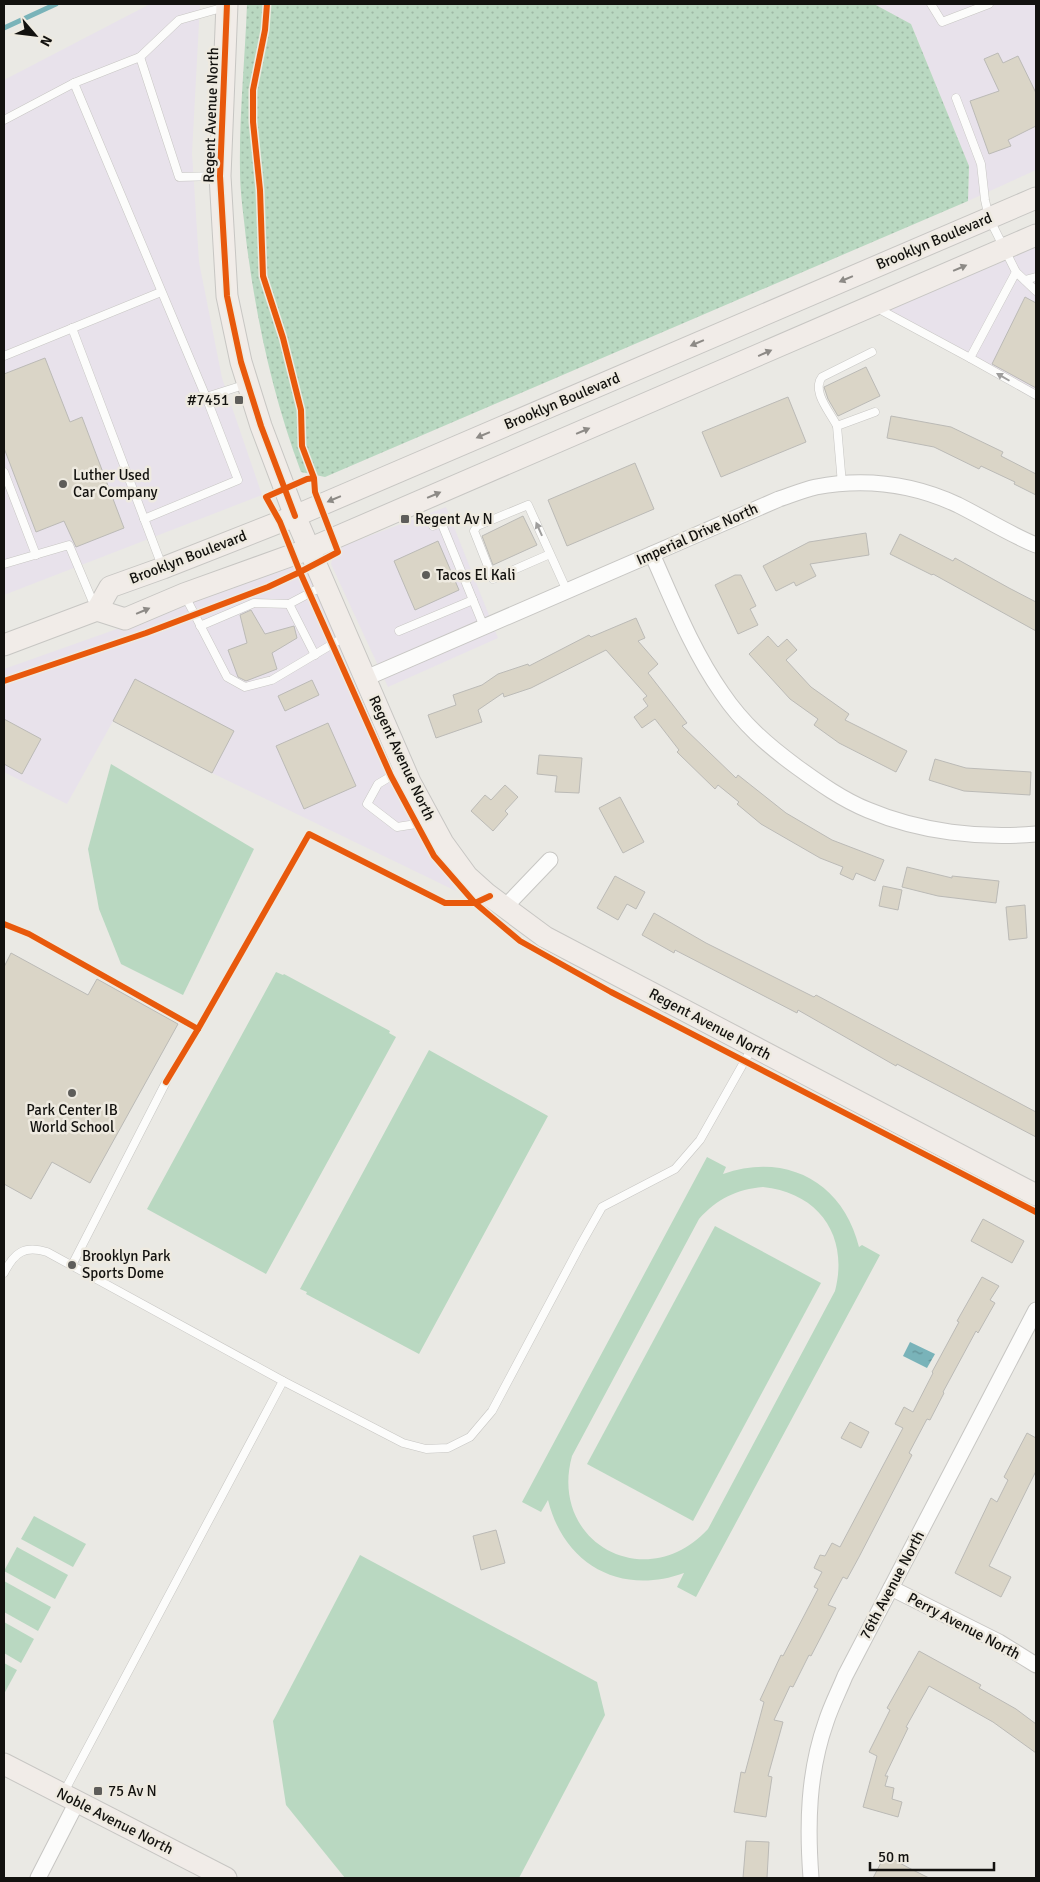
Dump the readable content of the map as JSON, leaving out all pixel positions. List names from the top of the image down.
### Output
{
  "streets": {
    "main road": ["Regent Avenue North", "Brooklyn Boulevard", "Noble Avenue North"],
    "street": ["Imperial Drive North", "76th Avenue North", "Perry Avenue North"]
  },
  "crossings": [
    ["Regent Avenue North", "Brooklyn Boulevard"],
    ["Regent Avenue North", "Imperial Drive North"],
    ["76th Avenue North", "Perry Avenue North"]
  ],
  "places": {
    "transit": ["#7451", "Regent Av N", "75 Av N"],
    "other": [
      "Luther Used Car Company",
      "Tacos El Kali",
      "Park Center IB World School",
      "Brooklyn Park Sports Dome"
    ]
  },
  "scale_bar": "50 m",
  "north": "bottom right"
}
